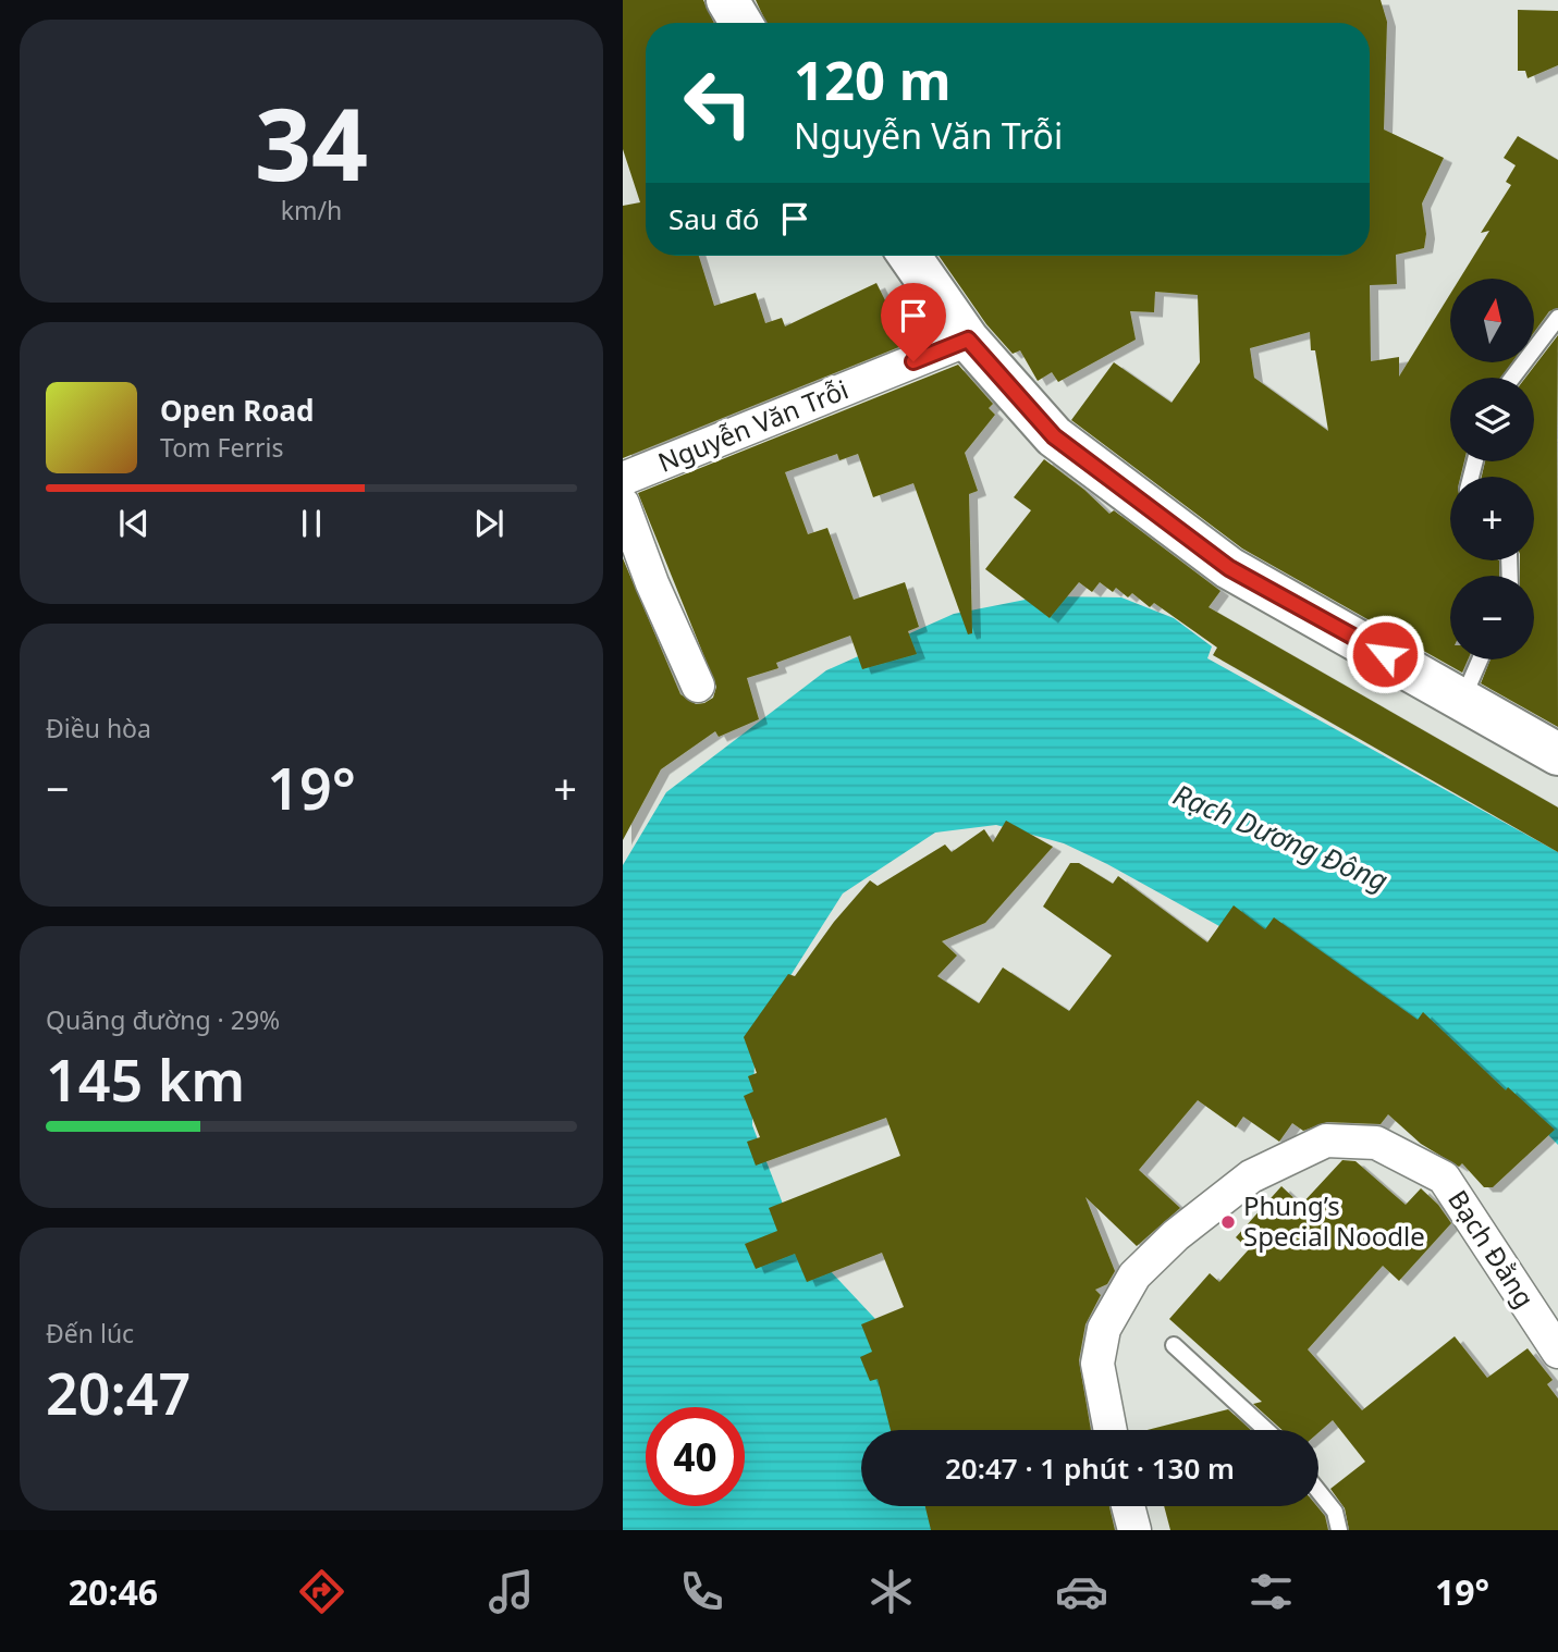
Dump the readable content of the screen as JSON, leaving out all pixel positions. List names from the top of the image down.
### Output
{
  "streets": {
    "street": ["Nguyễn Văn Trỗi", "Bạch Đằng"]
  },
  "water": ["Rạch Dương Đông"],
  "places": ["Phung’s Special Noodle"],
  "north": "top",
  "page": {
    "tile": [
      ["34", "km/h"],
      "Điều hòa",
      ["Quãng đường · 29%", "145 km"],
      ["Đến lúc", "20:47"]
    ],
    "turn": ["120 m", "Nguyễn Văn Trỗi"],
    "then": "Sau đó",
    "map_buttons": ["+", "−"],
    "song": ["Open Road", "Tom Ferris"],
    "heat": ["−", "19°", "+"],
    "limit": "40",
    "trip": "20:47 · 1 phút · 130 m",
    "tabs": ["20:46", "19°"]
  }
}
